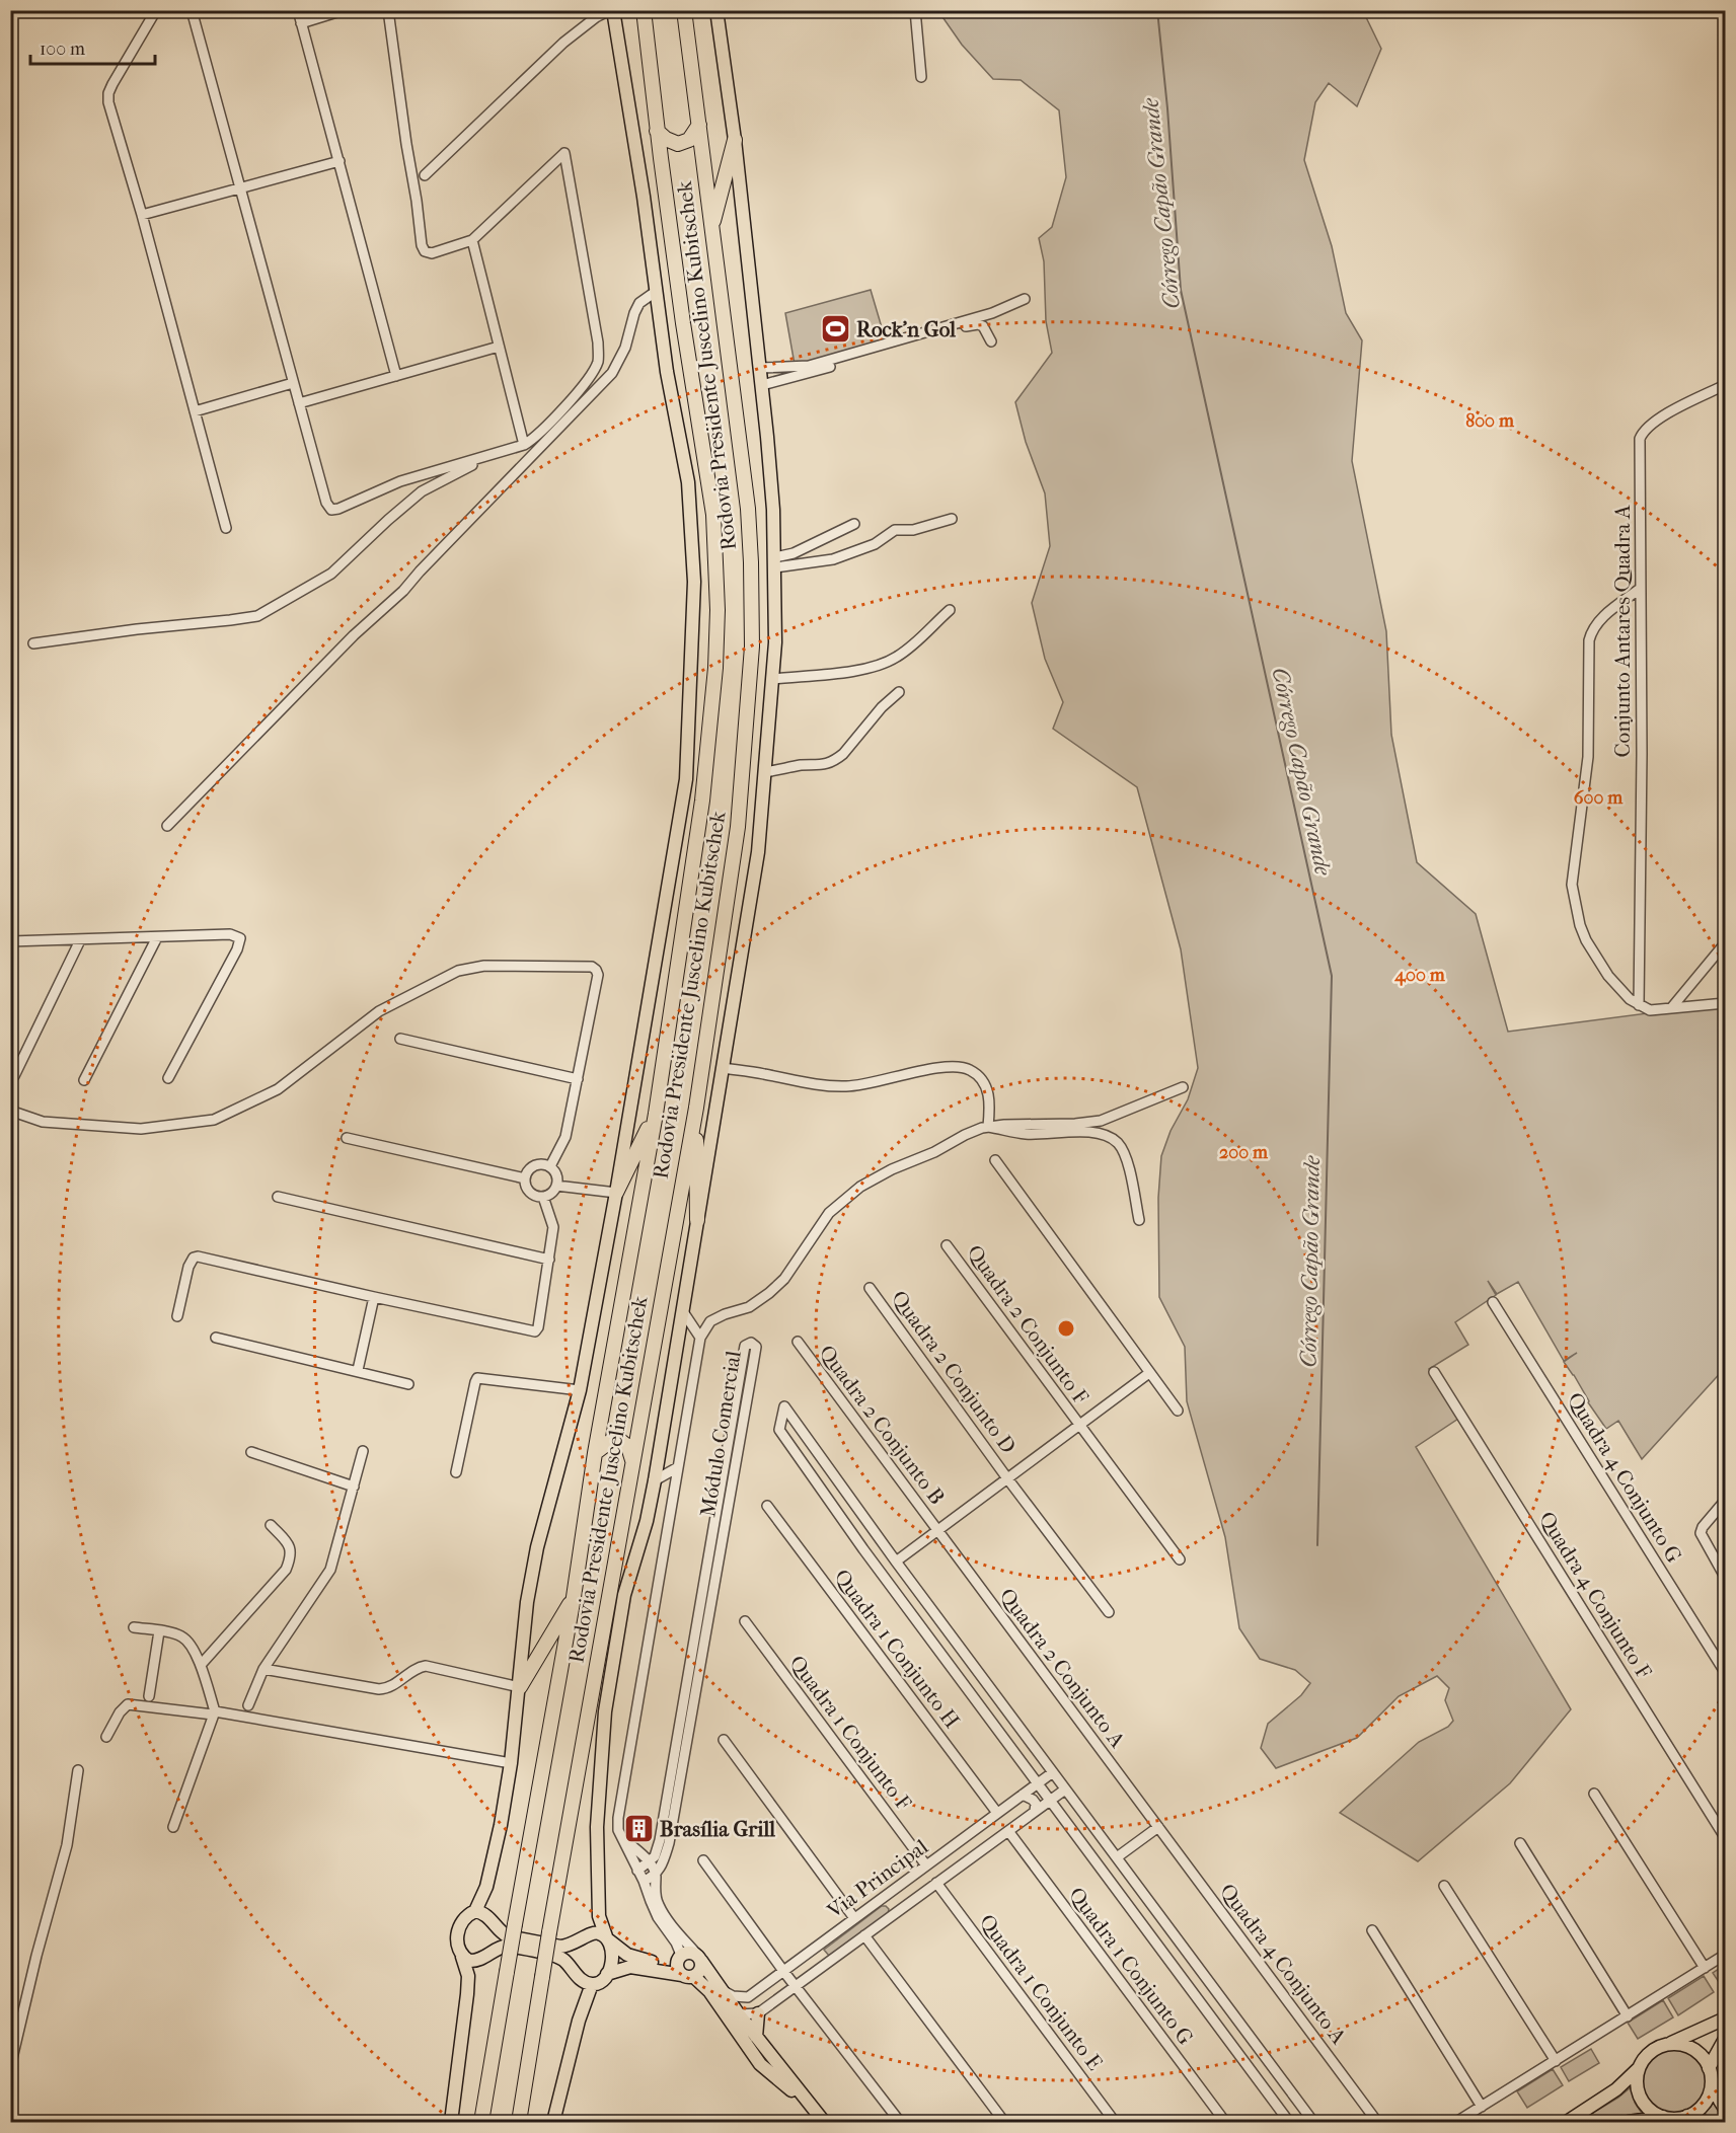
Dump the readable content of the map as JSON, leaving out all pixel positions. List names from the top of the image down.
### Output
{
  "streets": {
    "highway": ["Rodovia Presidente Juscelino Kubitschek"],
    "street": [
      "Conjunto Antares Quadra A",
      "Quadra 2 Conjunto F",
      "Quadra 2 Conjunto D",
      "Quadra 2 Conjunto B",
      "Módulo Comercial",
      "Quadra 4 Conjunto G",
      "Quadra 4 Conjunto F",
      "Quadra 1 Conjunto H",
      "Quadra 2 Conjunto A",
      "Quadra 1 Conjunto F",
      "Via Principal",
      "Quadra 4 Conjunto A",
      "Quadra 1 Conjunto G",
      "Quadra 1 Conjunto E"
    ]
  },
  "crossings": [
    ["Quadra 2 Conjunto B", "Quadra 2 Conjunto A"],
    ["Quadra 1 Conjunto H", "Via Principal"],
    ["Quadra 2 Conjunto A", "Quadra 4 Conjunto A"],
    ["Quadra 1 Conjunto F", "Via Principal"],
    ["Via Principal", "Quadra 1 Conjunto G"],
    ["Via Principal", "Quadra 1 Conjunto E"]
  ],
  "water": ["Córrego Capão Grande"],
  "places": {
    "sports": ["Rock'n Gol"],
    "building": ["Brasília Grill"]
  },
  "scale_bar": "100 m",
  "rings": [
    "800 m",
    "600 m",
    "400 m",
    "200 m"
  ]
}
